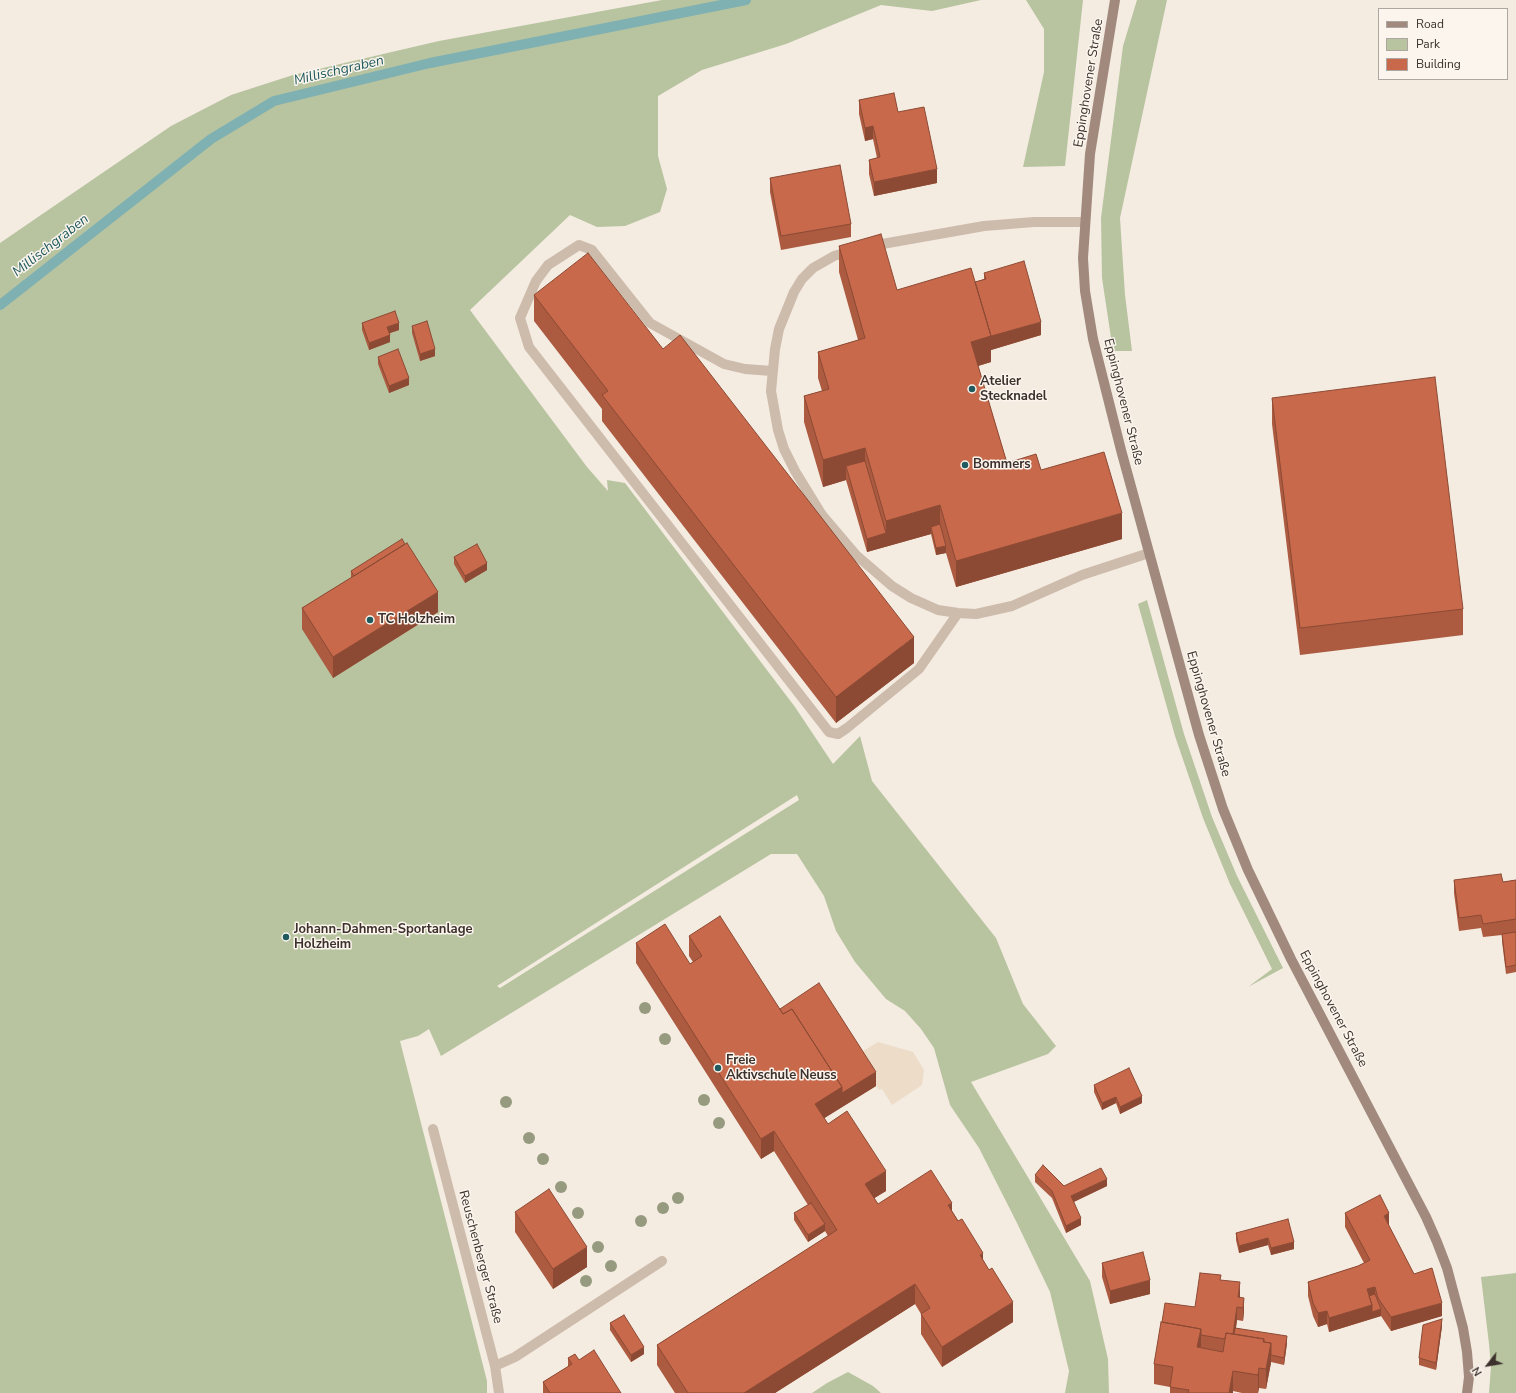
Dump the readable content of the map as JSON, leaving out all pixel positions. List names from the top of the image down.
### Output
{
  "streets": {
    "main road": ["Eppinghovener Straße"],
    "lane": ["Reuschenberger Straße"]
  },
  "water": ["Millischgraben"],
  "places": [
    "Atelier Stecknadel",
    "Bommers",
    "TC Holzheim",
    "Johann-Dahmen-Sportanlage Holzheim",
    "Freie Aktivschule Neuss"
  ],
  "legend": ["Road", "Park", "Building"],
  "north": "bottom left"
}
